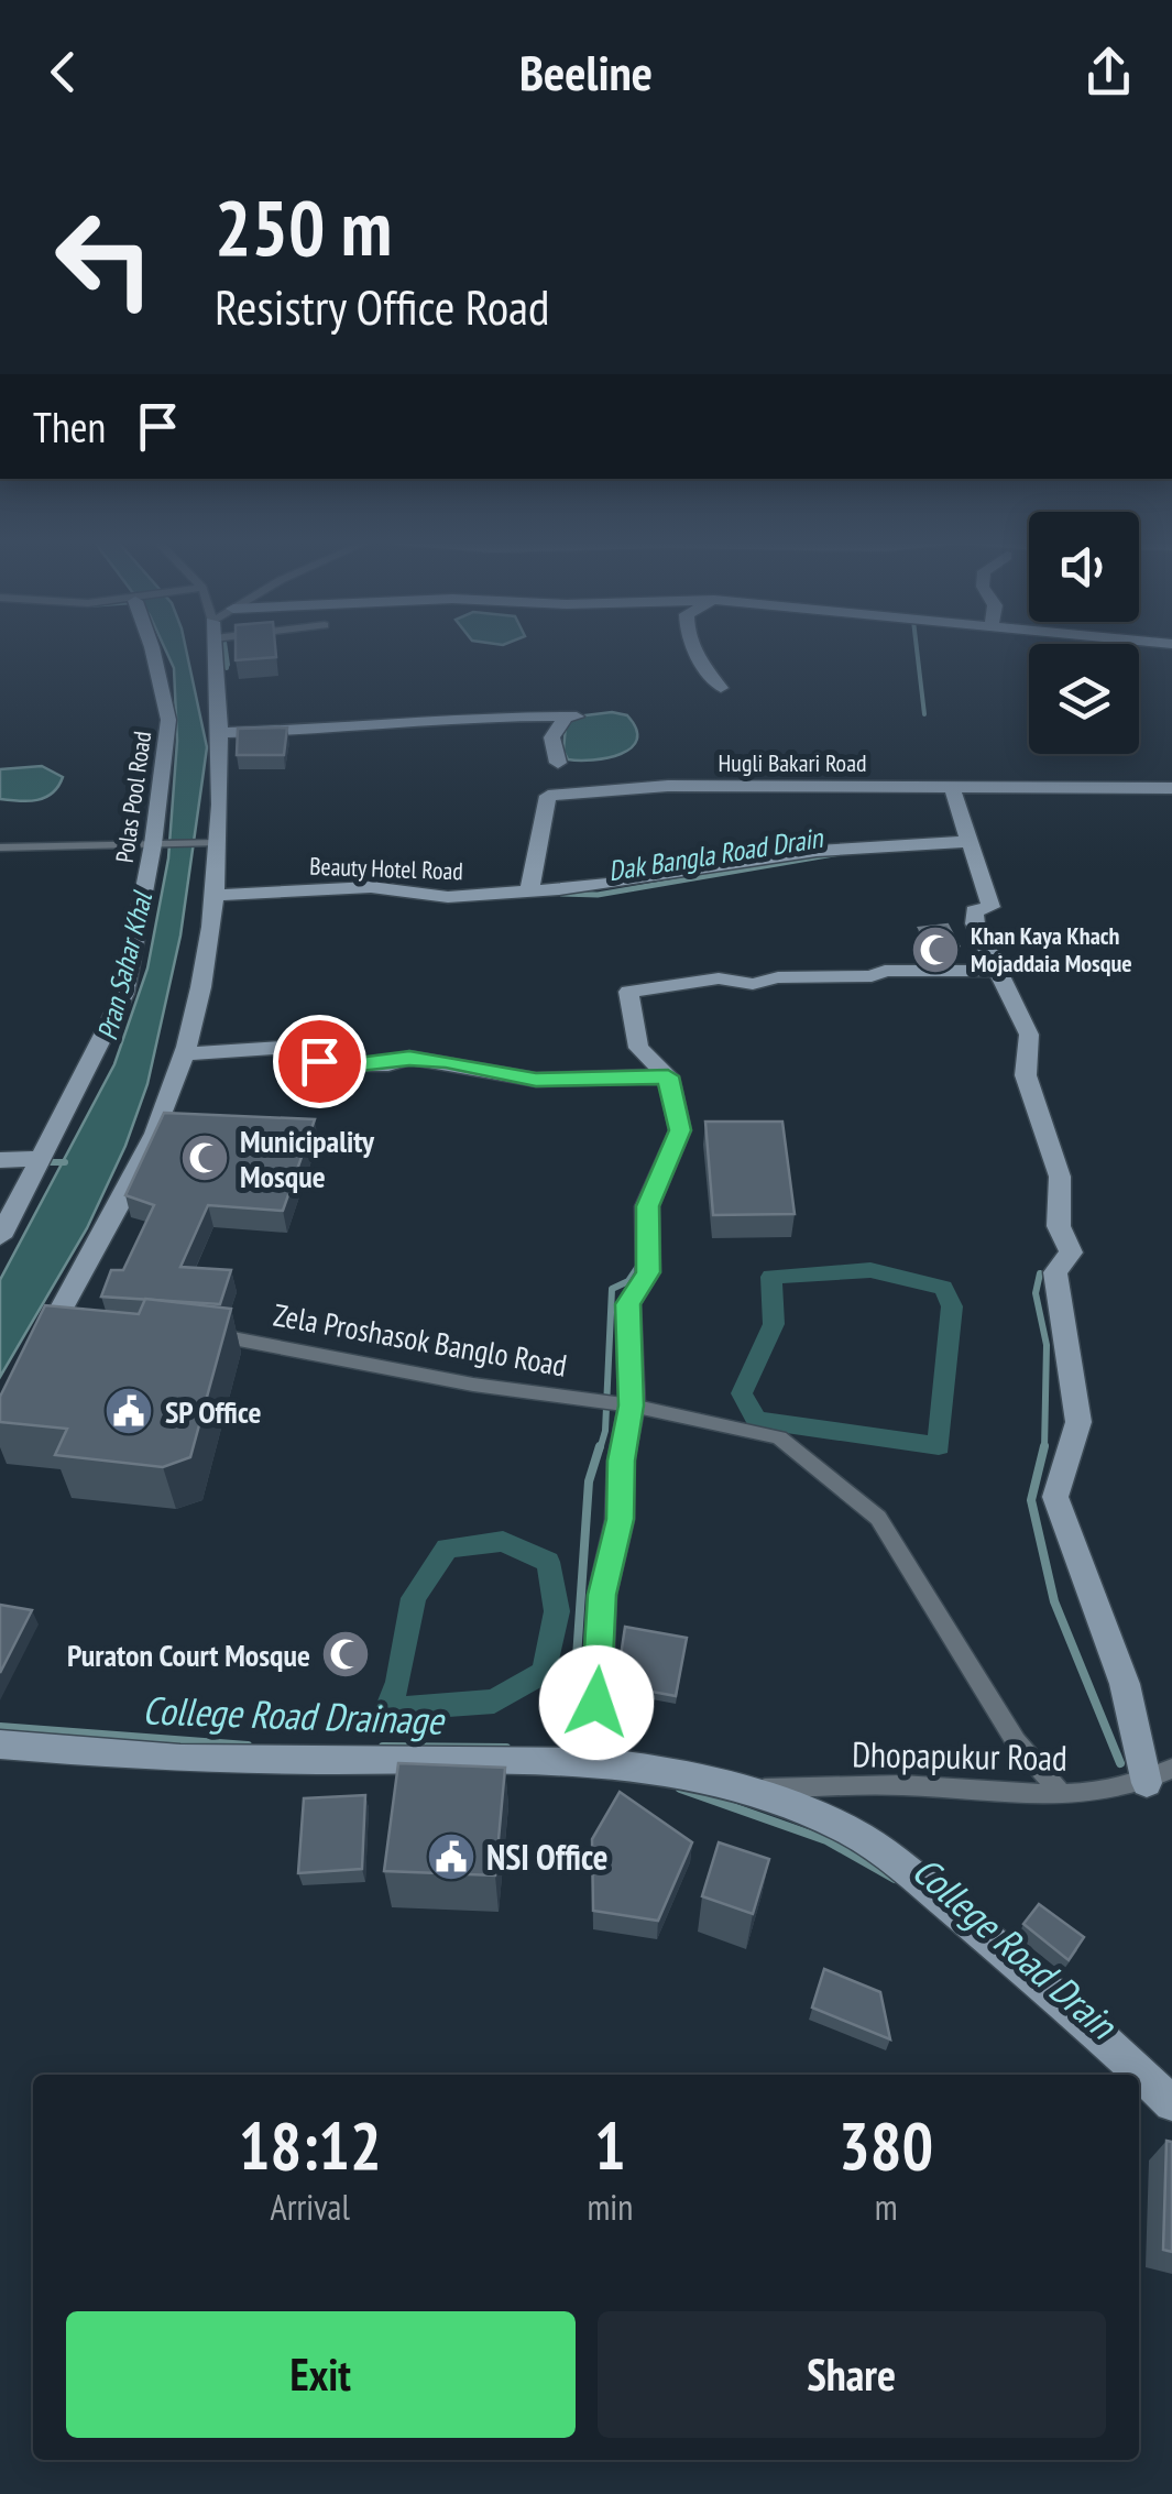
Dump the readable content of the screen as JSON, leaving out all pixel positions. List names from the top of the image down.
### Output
{
  "streets": {
    "street": [
      "Hugli Bakari Road",
      "Polas Pool Road",
      "Beauty Hotel Road",
      "Zela Proshasok Banglo Road",
      "Dhopapukur Road"
    ]
  },
  "crossings": [
    ["Hugli Bakari Road", "Beauty Hotel Road"],
    ["Zela Proshasok Banglo Road", "Dhopapukur Road"]
  ],
  "water": [
    "Dak Bangla Road Drain",
    "Pran Sahar Khal",
    "College Road Drainage",
    "College Road Drain"
  ],
  "places": {
    "mosque": ["Khan Kaya Khach Mojaddaia Mosque", "Municipality Mosque", "Puraton Court Mosque"],
    "public building": ["SP Office", "NSI Office"]
  },
  "page": {
    "header": "Beeline",
    "turn": ["250 m", "Resistry Office Road"],
    "then": "Then",
    "eta": [
      "18:12",
      "Arrival",
      "1",
      "min",
      "380",
      "m"
    ],
    "buttons": ["Exit", "Share"]
  }
}
